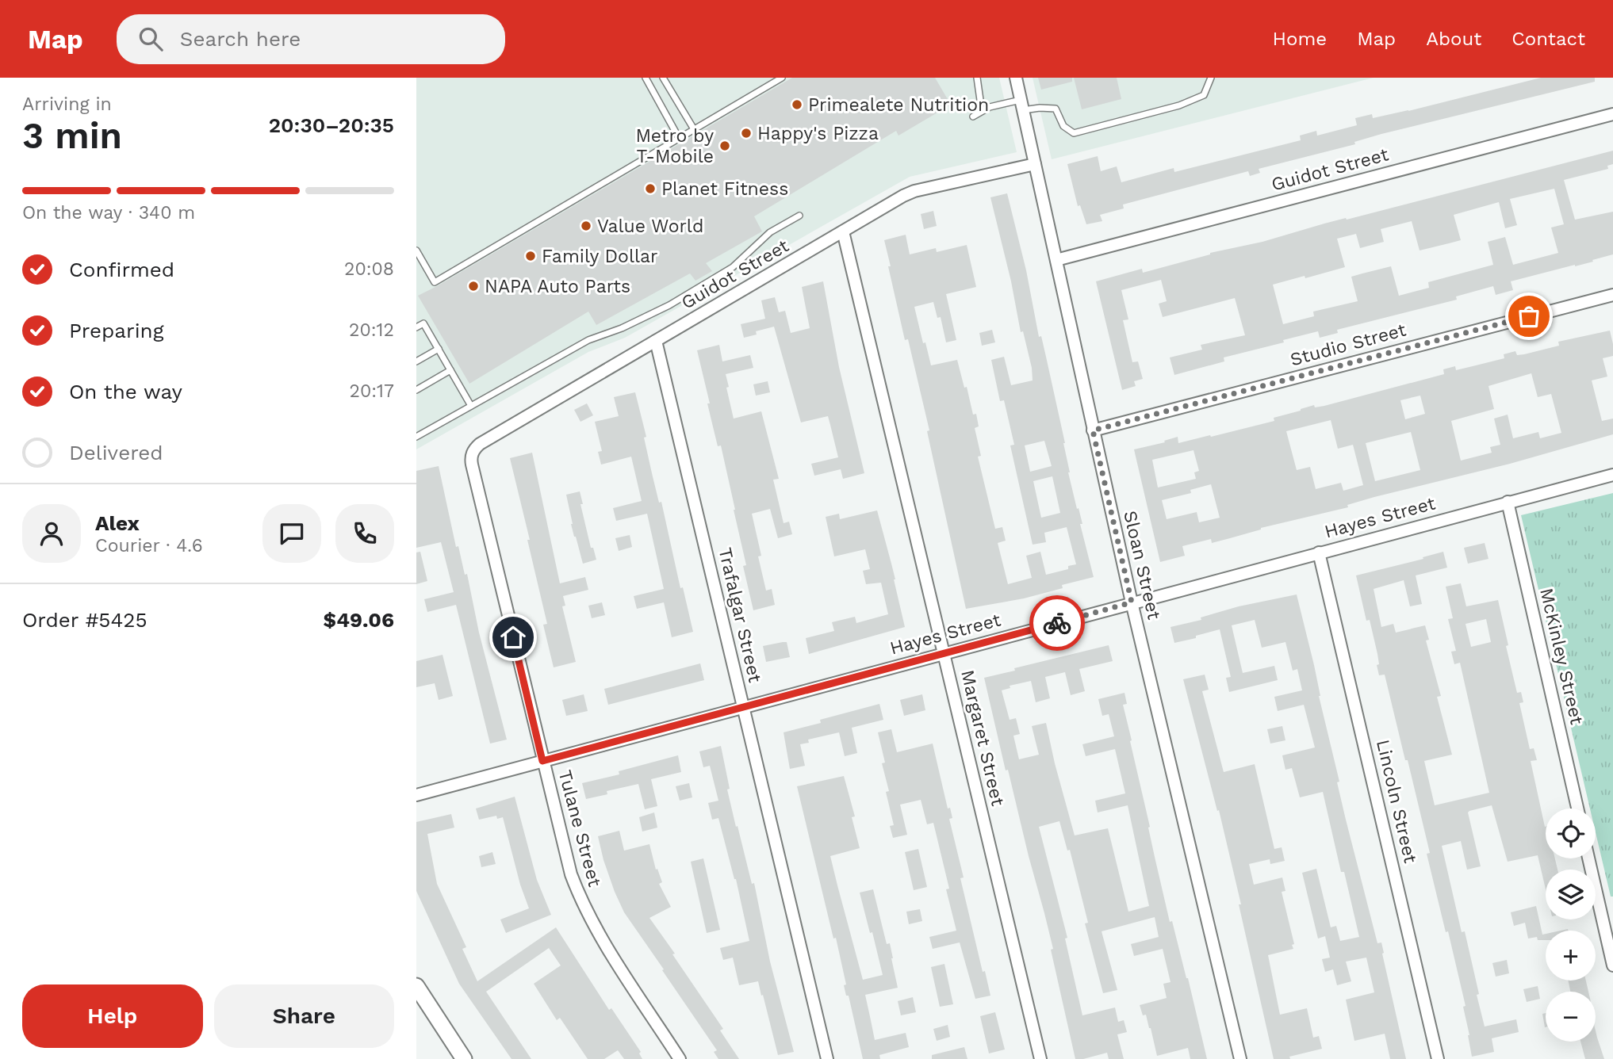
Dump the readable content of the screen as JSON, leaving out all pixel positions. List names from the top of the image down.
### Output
{
  "streets": {
    "street": [
      "Guidot Street",
      "Studio Street",
      "Hayes Street",
      "Sloan Street",
      "Trafalgar Street",
      "McKinley Street",
      "Margaret Street",
      "Lincoln Street",
      "Tulane Street"
    ]
  },
  "crossings": [
    ["Guidot Street", "Sloan Street"],
    ["Guidot Street", "Trafalgar Street"],
    ["Guidot Street", "Margaret Street"],
    ["Guidot Street", "Tulane Street"],
    ["Studio Street", "Sloan Street"],
    ["Hayes Street", "Sloan Street"],
    ["Hayes Street", "Trafalgar Street"],
    ["Hayes Street", "McKinley Street"],
    ["Hayes Street", "Margaret Street"],
    ["Hayes Street", "Lincoln Street"],
    ["Hayes Street", "Tulane Street"]
  ],
  "places": [
    "Primealete Nutrition",
    "Happy's Pizza",
    "Metro by T-Mobile",
    "Planet Fitness",
    "Value World",
    "Family Dollar",
    "NAPA Auto Parts"
  ],
  "page": {
    "header": "Map",
    "search": "Search here",
    "nav": [
      "Home",
      "Map",
      "About",
      "Contact"
    ],
    "heading": ["3 min", "Arriving in", "20:30–20:35"],
    "panel": [
      "Alex",
      "Courier · 4.6",
      "Order #5425",
      "$49.06"
    ],
    "bar": "On the way · 340 m",
    "list": [
      ["Confirmed", "20:08"],
      ["Preparing", "20:12"],
      ["On the way", "20:17"],
      "Delivered"
    ],
    "map_buttons": ["+", "−"],
    "buttons": ["Help", "Share"]
  }
}
